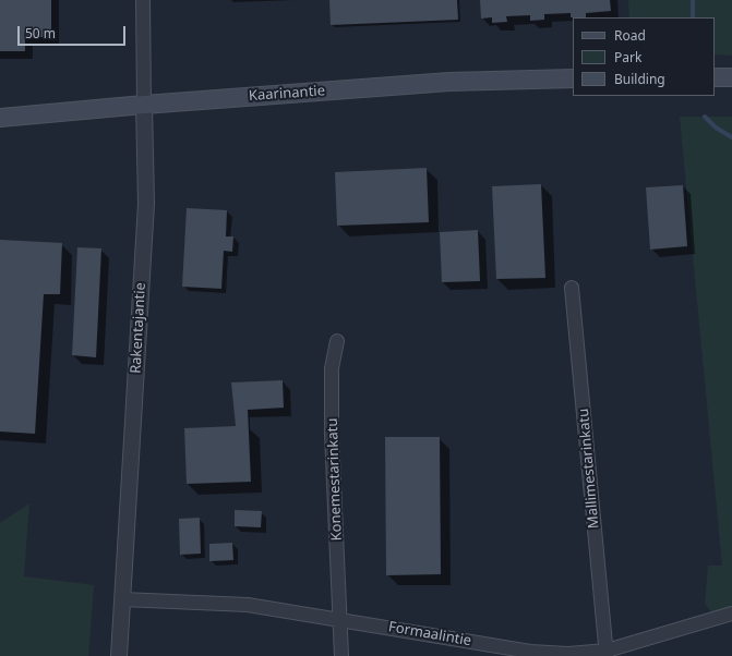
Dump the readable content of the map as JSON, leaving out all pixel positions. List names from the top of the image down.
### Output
{
  "streets": {
    "main road": ["Kaarinantie"],
    "street": [
      "Rakentajantie",
      "Mallimestarinkatu",
      "Konemestarinkatu",
      "Formaalintie"
    ]
  },
  "crossings": [
    ["Kaarinantie", "Rakentajantie"],
    ["Rakentajantie", "Formaalintie"],
    ["Mallimestarinkatu", "Formaalintie"],
    ["Konemestarinkatu", "Formaalintie"]
  ],
  "legend": ["Road", "Park", "Building"],
  "scale_bar": "50 m"
}
